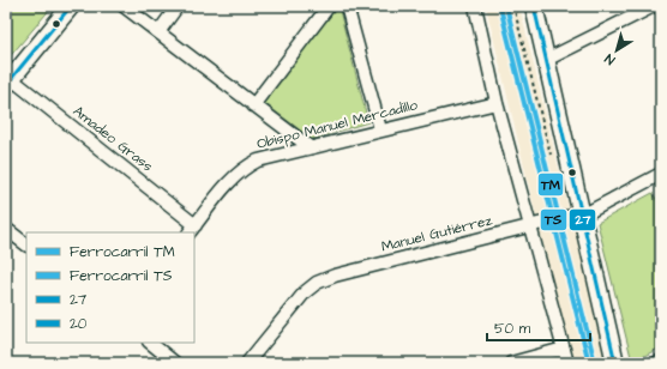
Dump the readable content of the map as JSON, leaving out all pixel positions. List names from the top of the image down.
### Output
{
  "streets": {
    "street": ["Obispo Manuel Mercadillo", "Amadeo Grass", "Manuel Gutiérrez"]
  },
  "crossings": [
    ["Obispo Manuel Mercadillo", "Amadeo Grass"]
  ],
  "lines": [
    "rail line TM",
    "transit line 27",
    "transit line 20",
    "rail line TS"
  ],
  "legend": [
    "Ferrocarril TM",
    "Ferrocarril TS",
    "27",
    "20"
  ],
  "scale_bar": "50 m",
  "north": "bottom left"
}
